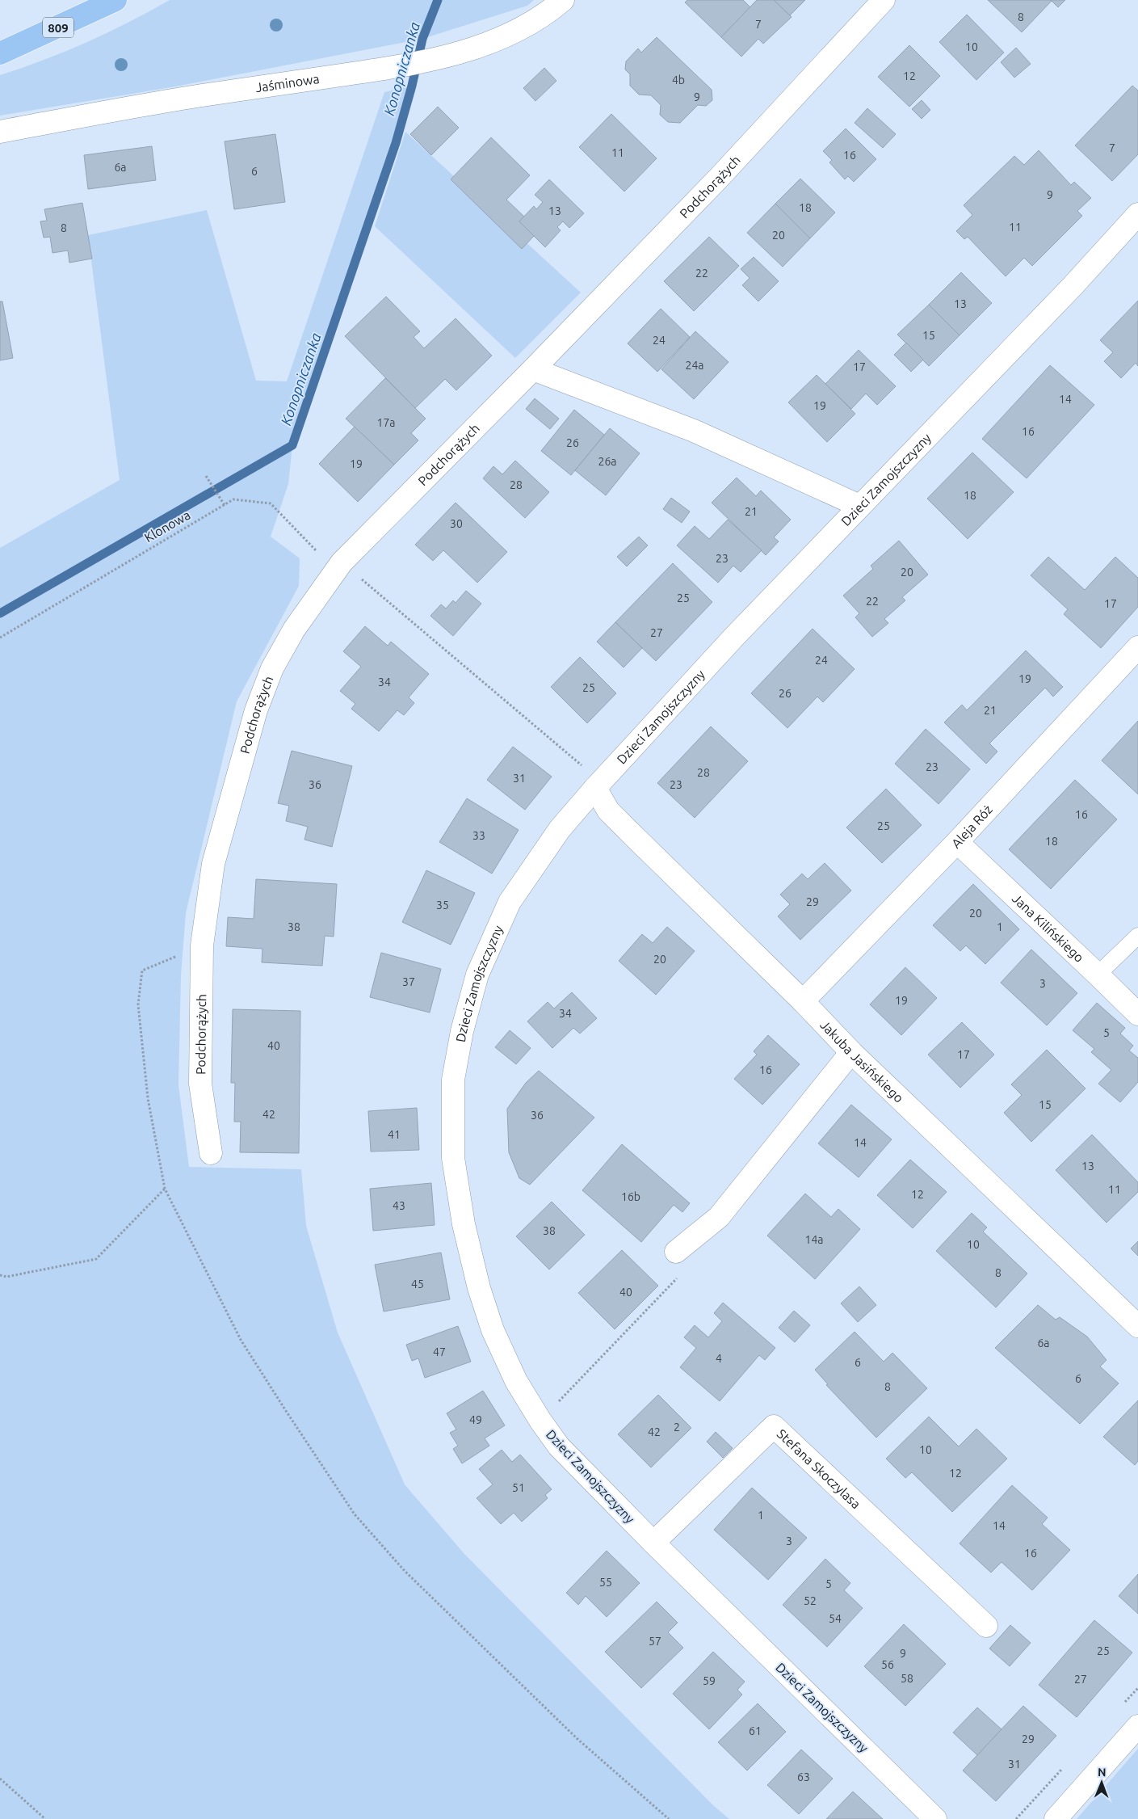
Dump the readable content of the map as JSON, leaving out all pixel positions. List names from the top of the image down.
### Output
{
  "streets": {
    "main road": ["809"],
    "street": [
      "Jaśminowa",
      "Podchorążych",
      "Dzieci Zamojszczyzny",
      "Aleja Róż",
      "Jana Kilińskiego",
      "Jakuba Jasińskiego",
      "Stefana Skoczylasa"
    ],
    "path": ["Klonowa"]
  },
  "crossings": [
    ["Podchorążych", "Klonowa"],
    ["Dzieci Zamojszczyzny", "Klonowa"],
    ["Dzieci Zamojszczyzny", "Jakuba Jasińskiego"],
    ["Dzieci Zamojszczyzny", "Stefana Skoczylasa"],
    ["Klonowa", "Jakuba Jasińskiego"],
    ["Aleja Róż", "Jana Kilińskiego"],
    ["Aleja Róż", "Jakuba Jasińskiego"]
  ],
  "water": ["Konopniczanka"],
  "house_numbers": [
    "8",
    "7",
    "10",
    "12",
    "4b",
    "9",
    "7",
    "11",
    "16",
    "6a",
    "6",
    "9",
    "18",
    "13",
    "11",
    "8",
    "20",
    "22",
    "13",
    "15",
    "24",
    "24a",
    "17",
    "14",
    "19",
    "17a",
    "16",
    "26",
    "26a",
    "19",
    "28",
    "18",
    "21",
    "30",
    "23",
    "20",
    "25",
    "22",
    "17",
    "27",
    "24",
    "19",
    "34",
    "25",
    "26",
    "21",
    "23",
    "28",
    "31",
    "36",
    "23",
    "16",
    "25",
    "33",
    "18",
    "29",
    "35",
    "20",
    "38",
    "1",
    "20",
    "37",
    "3",
    "19",
    "34",
    "5",
    "40",
    "17",
    "16",
    "15",
    "42",
    "36",
    "41",
    "14",
    "13",
    "11",
    "12",
    "16b",
    "43",
    "38",
    "14a",
    "10",
    "8",
    "45",
    "40",
    "6a",
    "47",
    "4",
    "6",
    "6",
    "8",
    "49",
    "2",
    "42",
    "10",
    "12",
    "51",
    "1",
    "14",
    "3",
    "16",
    "55",
    "5",
    "52",
    "54",
    "57",
    "25",
    "9",
    "56",
    "58",
    "27",
    "59",
    "61",
    "29",
    "31",
    "63"
  ],
  "north": "top"
}
